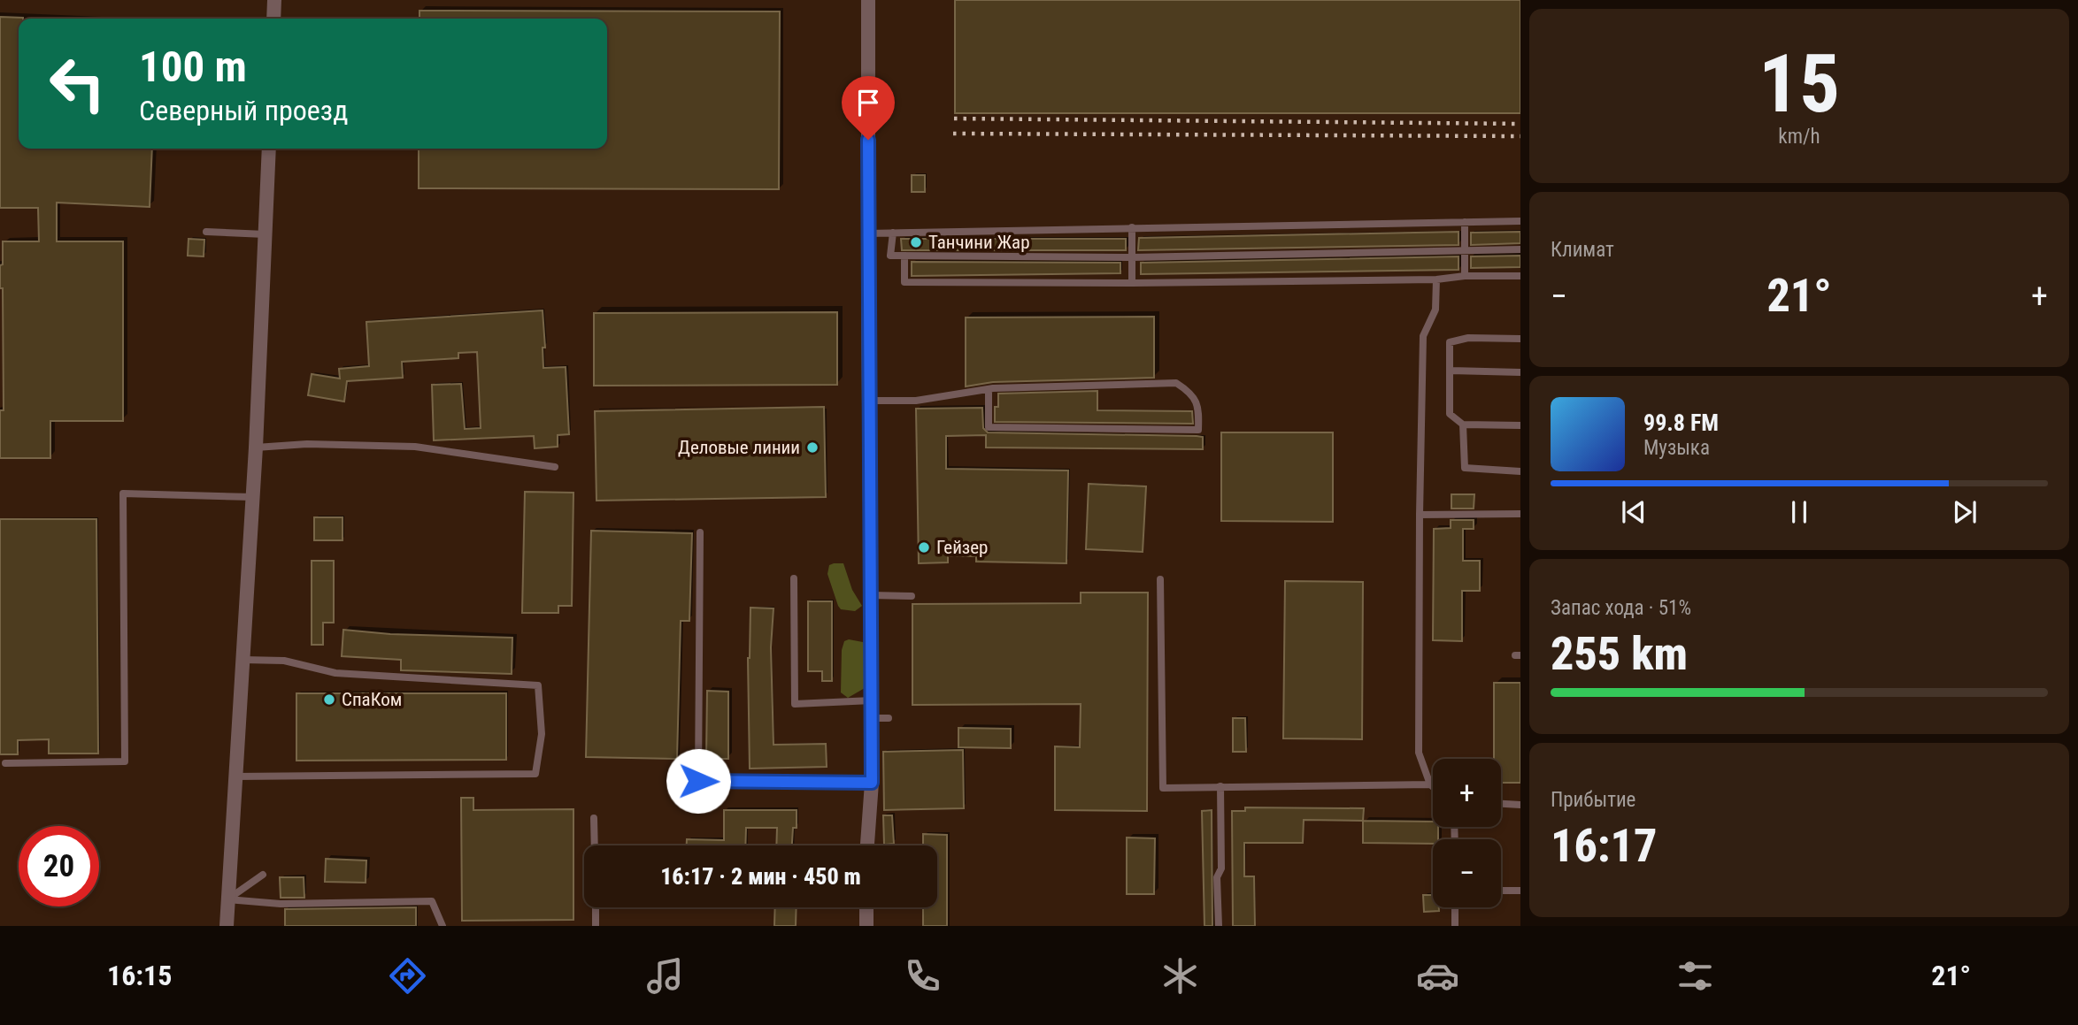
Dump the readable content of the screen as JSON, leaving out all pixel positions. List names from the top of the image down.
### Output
{
  "places": [
    "Танчини Жар",
    "Деловые линии",
    "Гейзер",
    "СпаКом"
  ],
  "page": {
    "tile": [
      ["15", "km/h"],
      "Климат",
      ["Запас хода · 51%", "255 km"],
      ["Прибытие", "16:17"]
    ],
    "turn": ["100 m", "Северный проезд"],
    "heat": ["−", "21°", "+"],
    "song": ["99.8 FM", "Музыка"],
    "map_buttons": ["+", "−"],
    "limit": "20",
    "trip": "16:17 · 2 мин · 450 m",
    "tabs": ["16:15", "21°"]
  }
}
